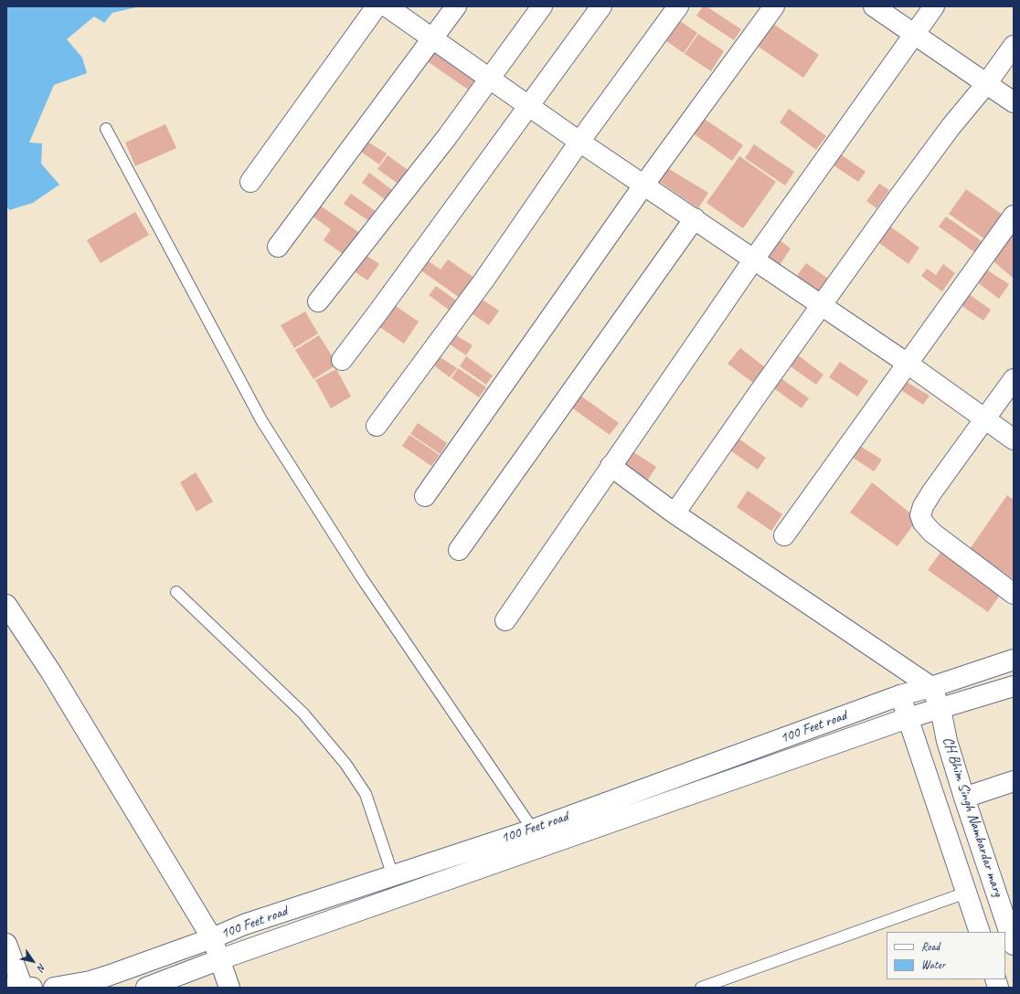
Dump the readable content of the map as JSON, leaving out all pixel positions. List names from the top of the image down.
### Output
{
  "streets": {
    "street": ["100 Feet road", "CH Bhim Singh Nambardar marg"]
  },
  "crossings": [
    ["100 Feet road", "CH Bhim Singh Nambardar marg"]
  ],
  "legend": ["Road", "Water"],
  "north": "bottom right"
}
